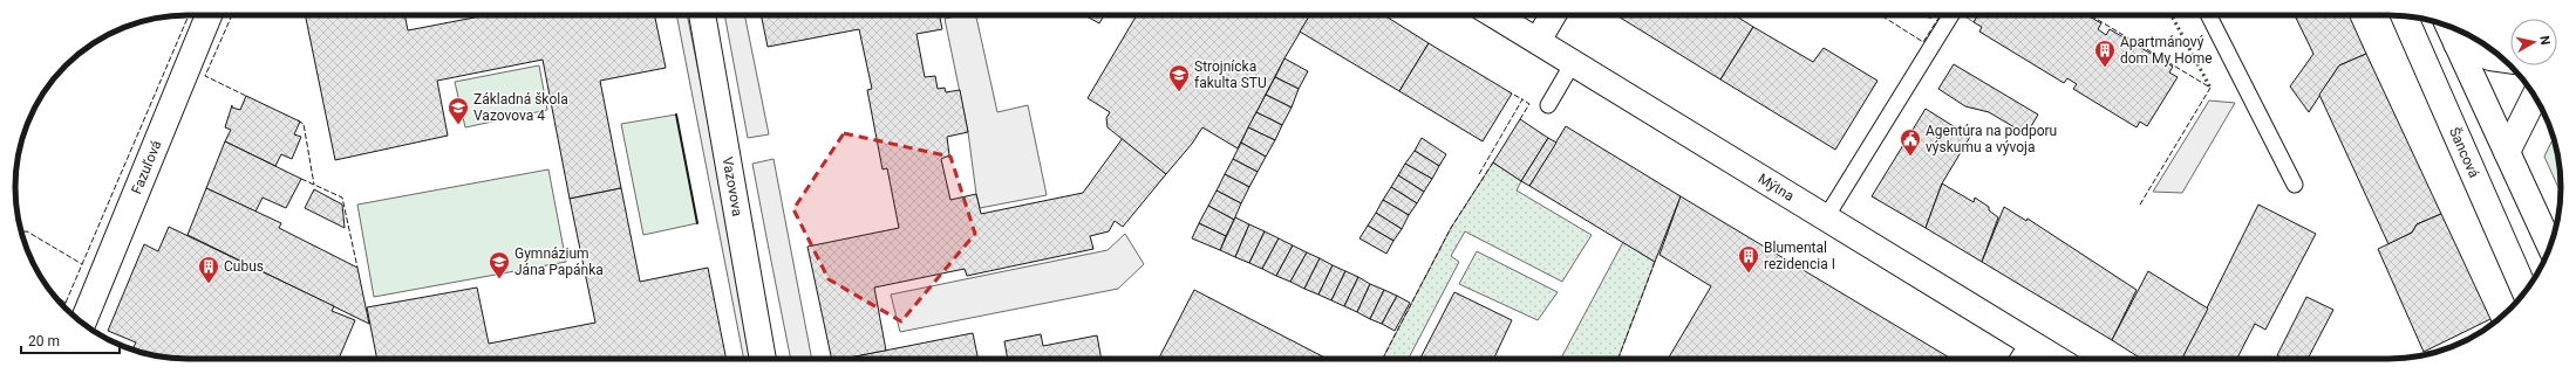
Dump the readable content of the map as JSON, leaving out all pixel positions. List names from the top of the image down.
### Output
{
  "streets": {
    "main road": [
      "Šancová",
      "Fazuľová",
      "Vazovova",
      "Mýtna"
    ]
  },
  "places": {
    "building": ["Apartmánový dom My Home", "Blumental rezidencia I", "Cubus"],
    "school or university": ["Strojnícka fakulta STU", "Základná škola Vazovova 4", "Gymnázium Jána Papánka"],
    "public building": ["Agentúra na podporu výskumu a vývoja"]
  },
  "scale_bar": "20 m",
  "north": "right"
}
